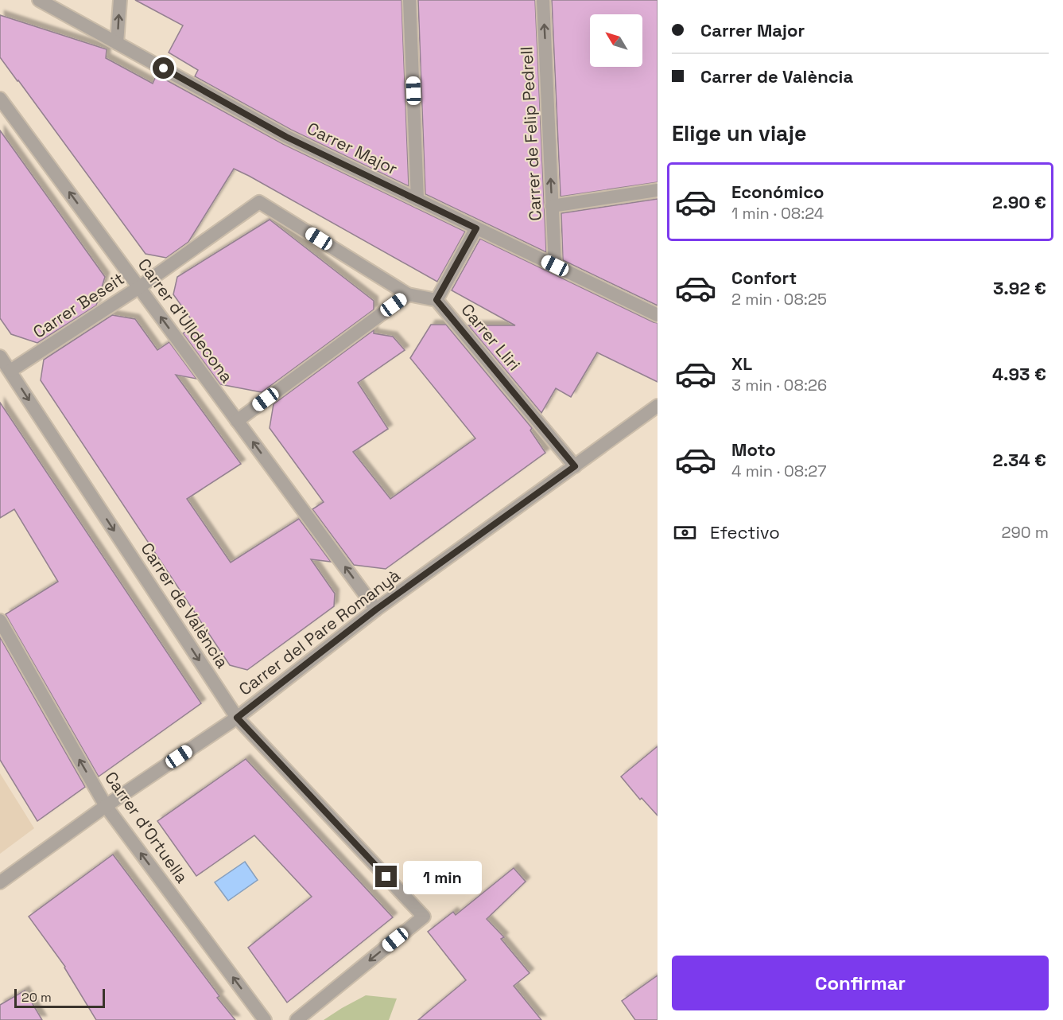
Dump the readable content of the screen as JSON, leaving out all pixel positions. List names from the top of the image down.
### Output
{
  "streets": {
    "street": [
      "Carrer de Felip Pedrell",
      "Carrer Major",
      "Carrer Beseit",
      "Carrer d'Ulldecona",
      "Carrer Lliri",
      "Carrer de València",
      "Carrer del Pare Romanyà",
      "Carrer d'Ortuella"
    ]
  },
  "crossings": [
    ["Carrer de Felip Pedrell", "Carrer Major"],
    ["Carrer Beseit", "Carrer d'Ulldecona"],
    ["Carrer Beseit", "Carrer Lliri"],
    ["Carrer Beseit", "Carrer de València"],
    ["Carrer d'Ulldecona", "Carrer del Pare Romanyà"],
    ["Carrer Lliri", "Carrer del Pare Romanyà"],
    ["Carrer de València", "Carrer del Pare Romanyà"],
    ["Carrer del Pare Romanyà", "Carrer d'Ortuella"]
  ],
  "one_way": [
    "Carrer de Felip Pedrell",
    "Carrer d'Ulldecona",
    "Carrer de València",
    "Carrer d'Ortuella"
  ],
  "scale_bar": "20 m",
  "north": "top left",
  "page": {
    "banner": ["Carrer Major", "Carrer de València"],
    "heading": "Elige un viaje",
    "list": [
      {
        "name": "Económico",
        "note": "1 min · 08:24",
        "value": "2.90 €"
      },
      {
        "name": "Confort",
        "note": "2 min · 08:25",
        "value": "3.92 €"
      },
      {
        "name": "XL",
        "note": "3 min · 08:26",
        "value": "4.93 €"
      },
      {
        "name": "Moto",
        "note": "4 min · 08:27",
        "value": "2.34 €"
      }
    ],
    "pay": ["Efectivo", "290 m"],
    "bubble": "1 min",
    "buttons": "Confirmar",
    "scale": "20 m"
  }
}
